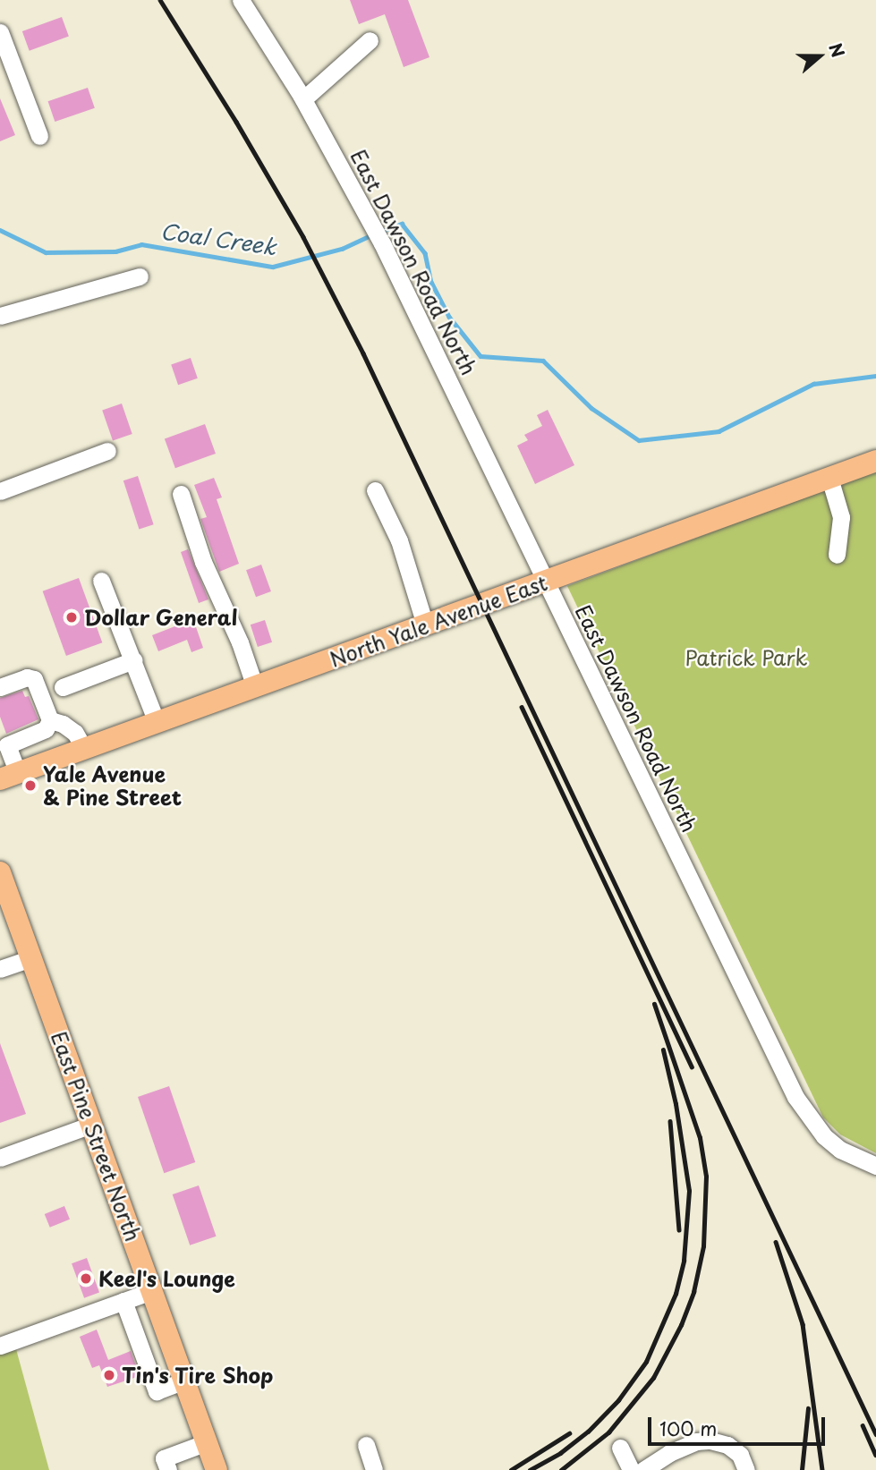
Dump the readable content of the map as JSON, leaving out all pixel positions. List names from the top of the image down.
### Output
{
  "streets": {
    "main road": ["North Yale Avenue East", "East Pine Street North"],
    "street": ["East Dawson Road North"]
  },
  "crossings": [
    ["East Dawson Road North", "North Yale Avenue East"]
  ],
  "water": ["Coal Creek"],
  "parks": ["Patrick Park"],
  "places": [
    "Dollar General",
    "Yale Avenue & Pine Street",
    "Keel's Lounge",
    "Tin's Tire Shop"
  ],
  "scale_bar": "100 m",
  "north": "right"
}
